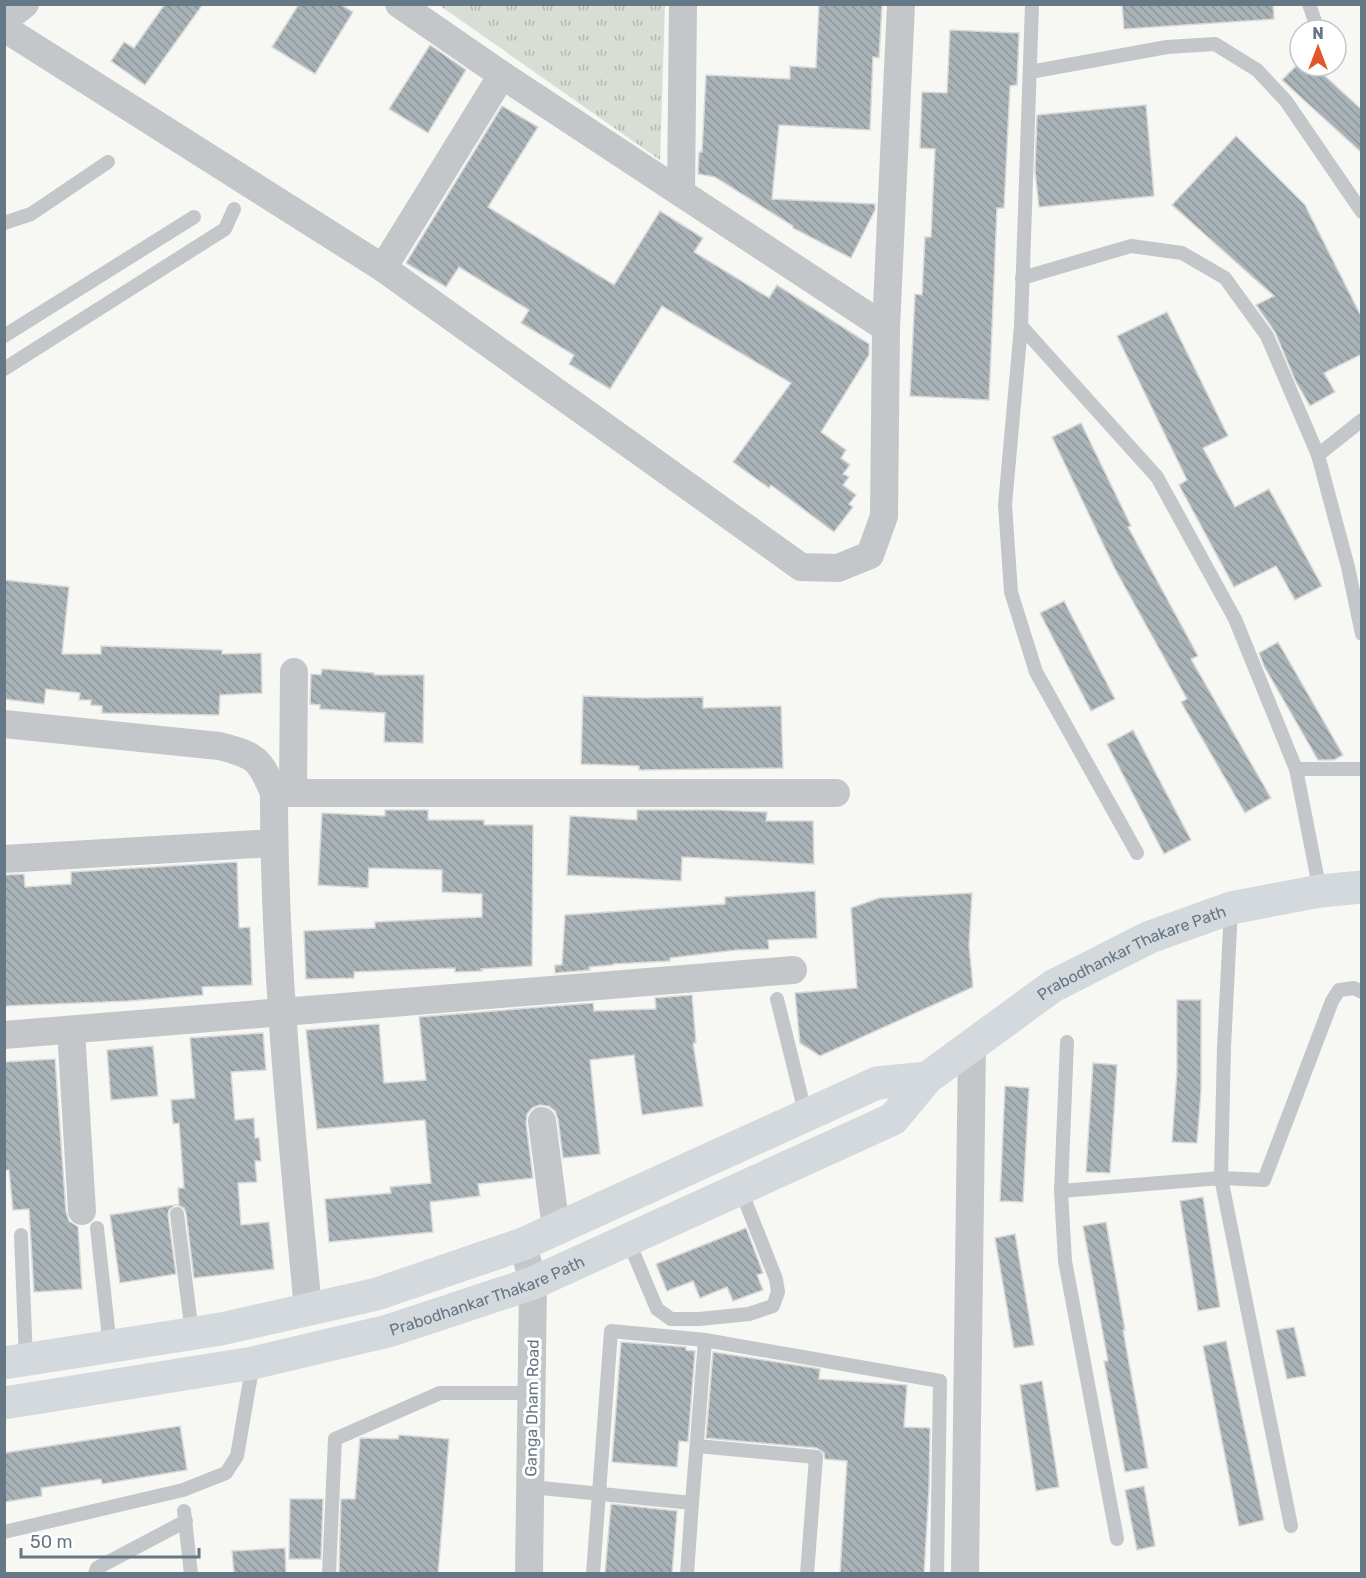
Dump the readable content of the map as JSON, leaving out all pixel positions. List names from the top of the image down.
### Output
{
  "streets": {
    "main road": ["Prabodhankar Thakare Path"],
    "street": ["Ganga Dham Road"]
  },
  "crossings": [
    ["Prabodhankar Thakare Path", "Ganga Dham Road"]
  ],
  "scale_bar": "50 m",
  "north": "top"
}
